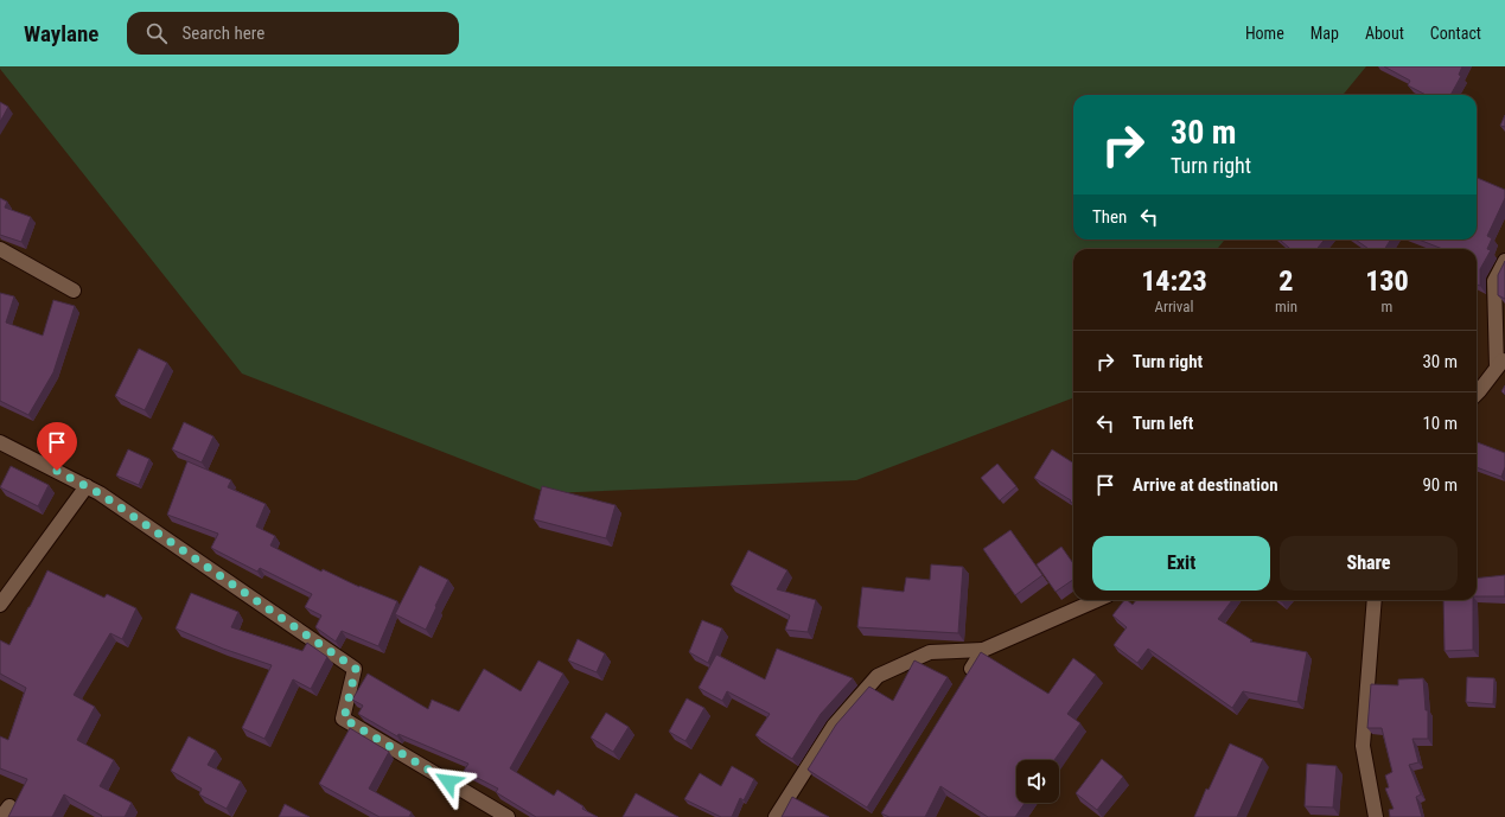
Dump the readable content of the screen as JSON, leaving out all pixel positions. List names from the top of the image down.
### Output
{
  "page": {
    "header": "Waylane",
    "search": "Search here",
    "nav": [
      "Home",
      "Map",
      "About",
      "Contact"
    ],
    "turn": ["30 m", "Turn right"],
    "then": "Then",
    "eta": [
      "14:23",
      "Arrival",
      "2",
      "min",
      "130",
      "m"
    ],
    "list": [
      {
        "name": "Turn right",
        "value": "30 m"
      },
      {
        "name": "Turn left",
        "value": "10 m"
      },
      {
        "name": "Arrive at destination",
        "value": "90 m"
      }
    ],
    "buttons": ["Exit", "Share"]
  }
}
